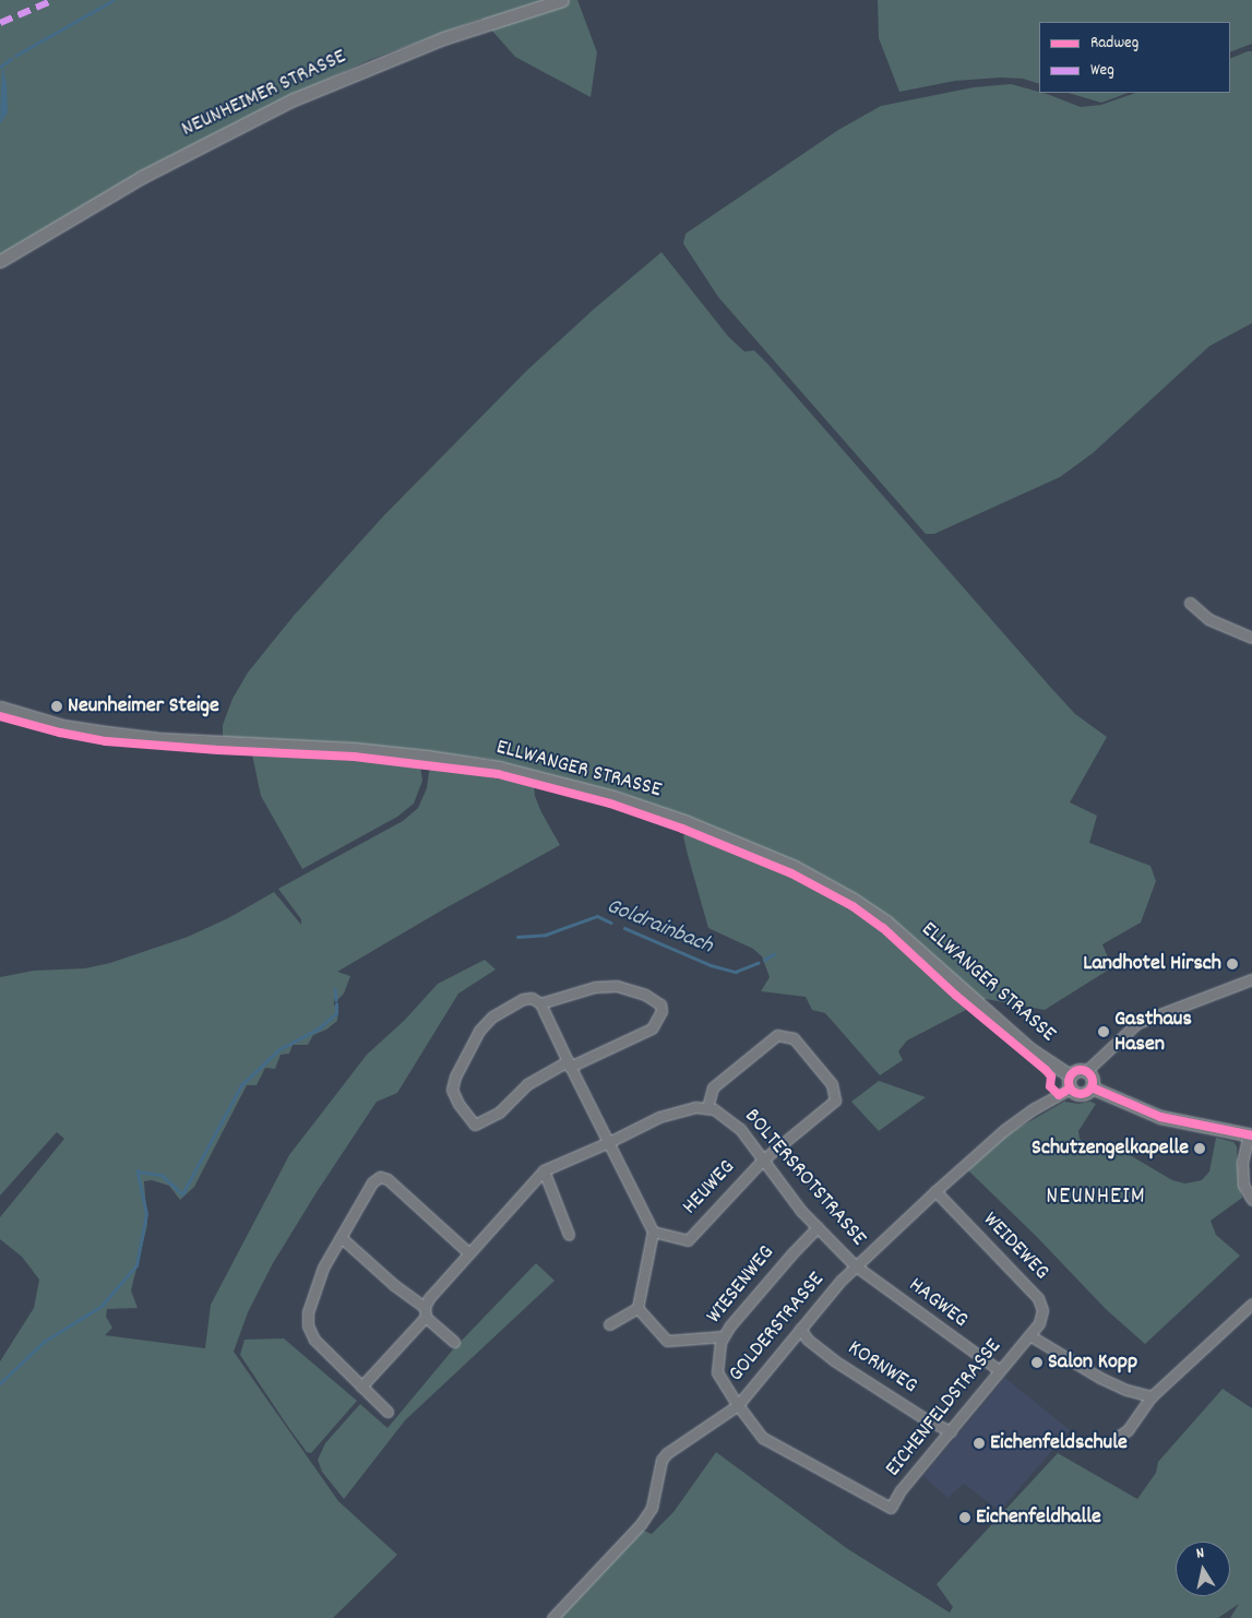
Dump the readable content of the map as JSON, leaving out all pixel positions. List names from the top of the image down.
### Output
{
  "streets": {
    "street": [
      "NEUNHEIMER STRASSE",
      "ELLWANGER STRASSE",
      "BOLTERSROTSTRASSE",
      "HEUWEG",
      "WEIDEWEG",
      "WIESENWEG",
      "HAGWEG",
      "GOLDERSTRASSE",
      "KORNWEG",
      "EICHENFELDSTRASSE"
    ]
  },
  "crossings": [
    ["ELLWANGER STRASSE", "GOLDERSTRASSE"],
    ["BOLTERSROTSTRASSE", "HEUWEG"],
    ["BOLTERSROTSTRASSE", "WIESENWEG"],
    ["BOLTERSROTSTRASSE", "HAGWEG"],
    ["BOLTERSROTSTRASSE", "GOLDERSTRASSE"],
    ["WEIDEWEG", "GOLDERSTRASSE"],
    ["WEIDEWEG", "EICHENFELDSTRASSE"],
    ["WIESENWEG", "GOLDERSTRASSE"],
    ["WIESENWEG", "EICHENFELDSTRASSE"],
    ["HAGWEG", "GOLDERSTRASSE"],
    ["HAGWEG", "EICHENFELDSTRASSE"],
    ["GOLDERSTRASSE", "KORNWEG"],
    ["KORNWEG", "EICHENFELDSTRASSE"]
  ],
  "districts": ["NEUNHEIM"],
  "water": ["Goldrainbach"],
  "places": [
    "Neunheimer Steige",
    "Landhotel Hirsch",
    "Gasthaus Hasen",
    "Schutzengelkapelle",
    "Salon Kopp",
    "Eichenfeldschule",
    "Eichenfeldhalle"
  ],
  "legend": ["Radweg", "Weg"],
  "north": "top"
}
